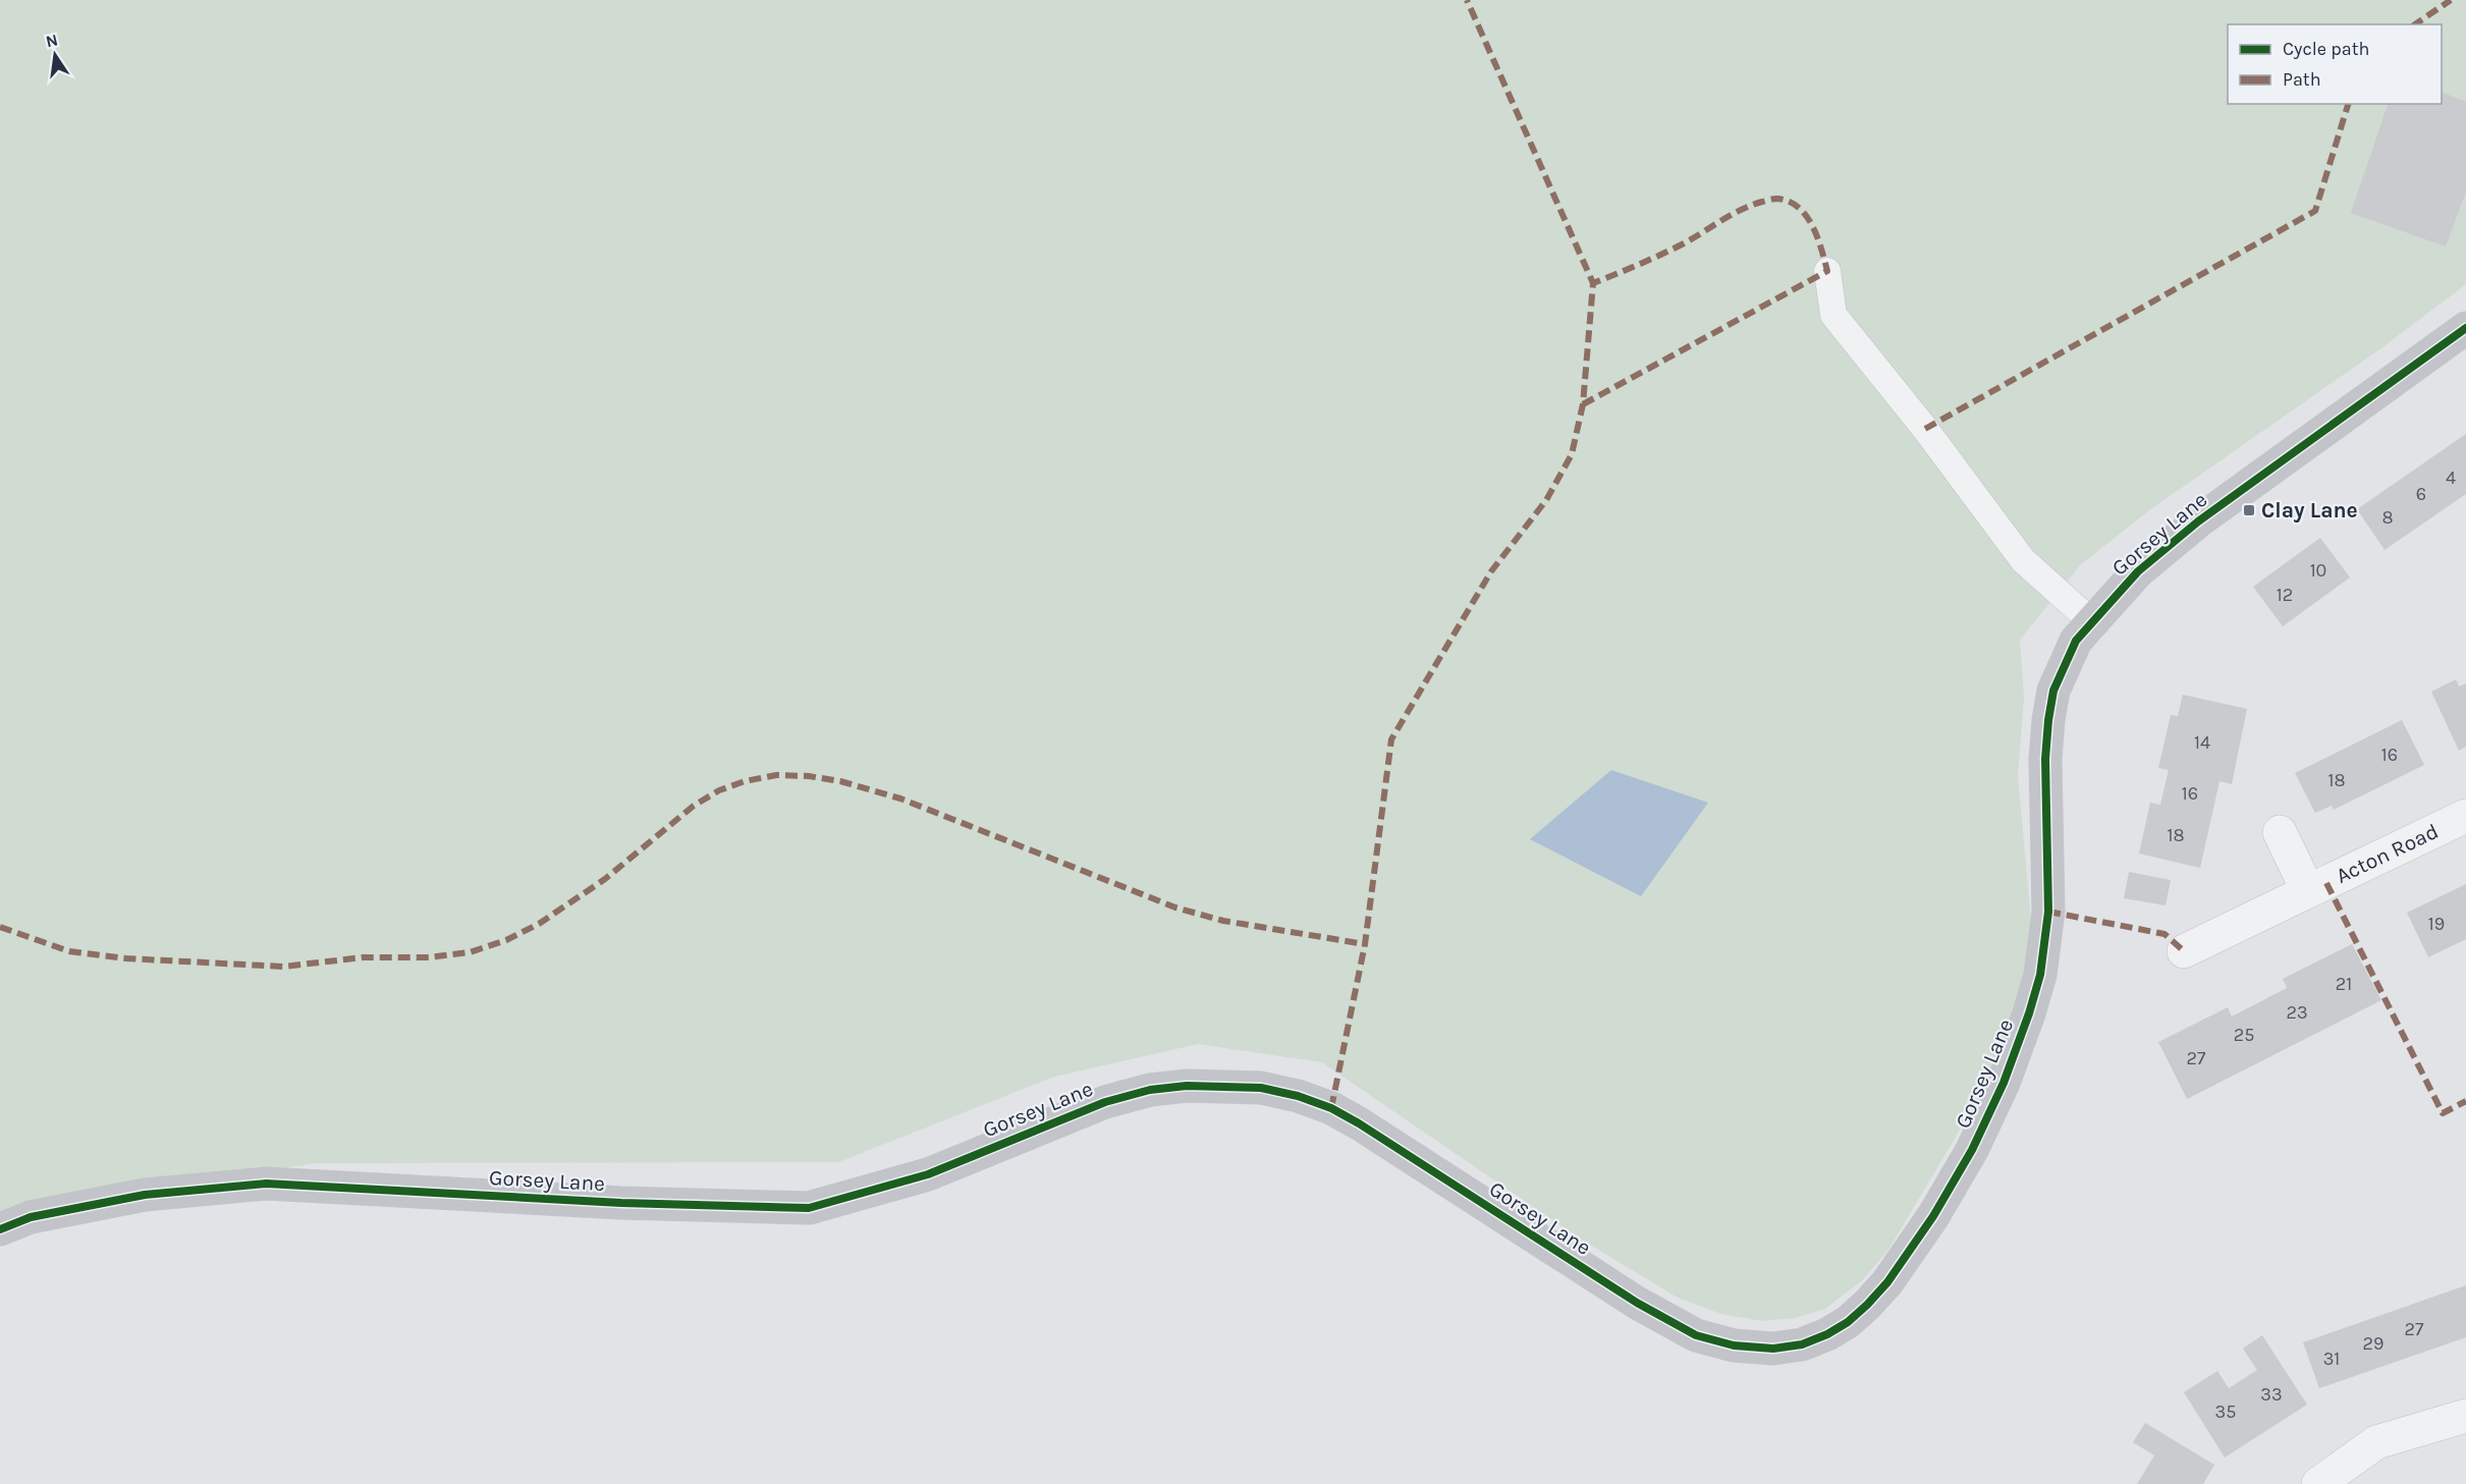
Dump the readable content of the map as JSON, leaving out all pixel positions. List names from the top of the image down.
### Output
{
  "streets": {
    "street": ["Gorsey Lane", "Acton Road"]
  },
  "places": {
    "transit": ["Clay Lane"]
  },
  "house_numbers": [
    "4",
    "6",
    "8",
    "10",
    "12",
    "14",
    "16",
    "18",
    "16",
    "18",
    "19",
    "21",
    "23",
    "25",
    "27",
    "27",
    "29",
    "31",
    "33",
    "35"
  ],
  "legend": ["Cycle path", "Path"],
  "north": "top"
}
